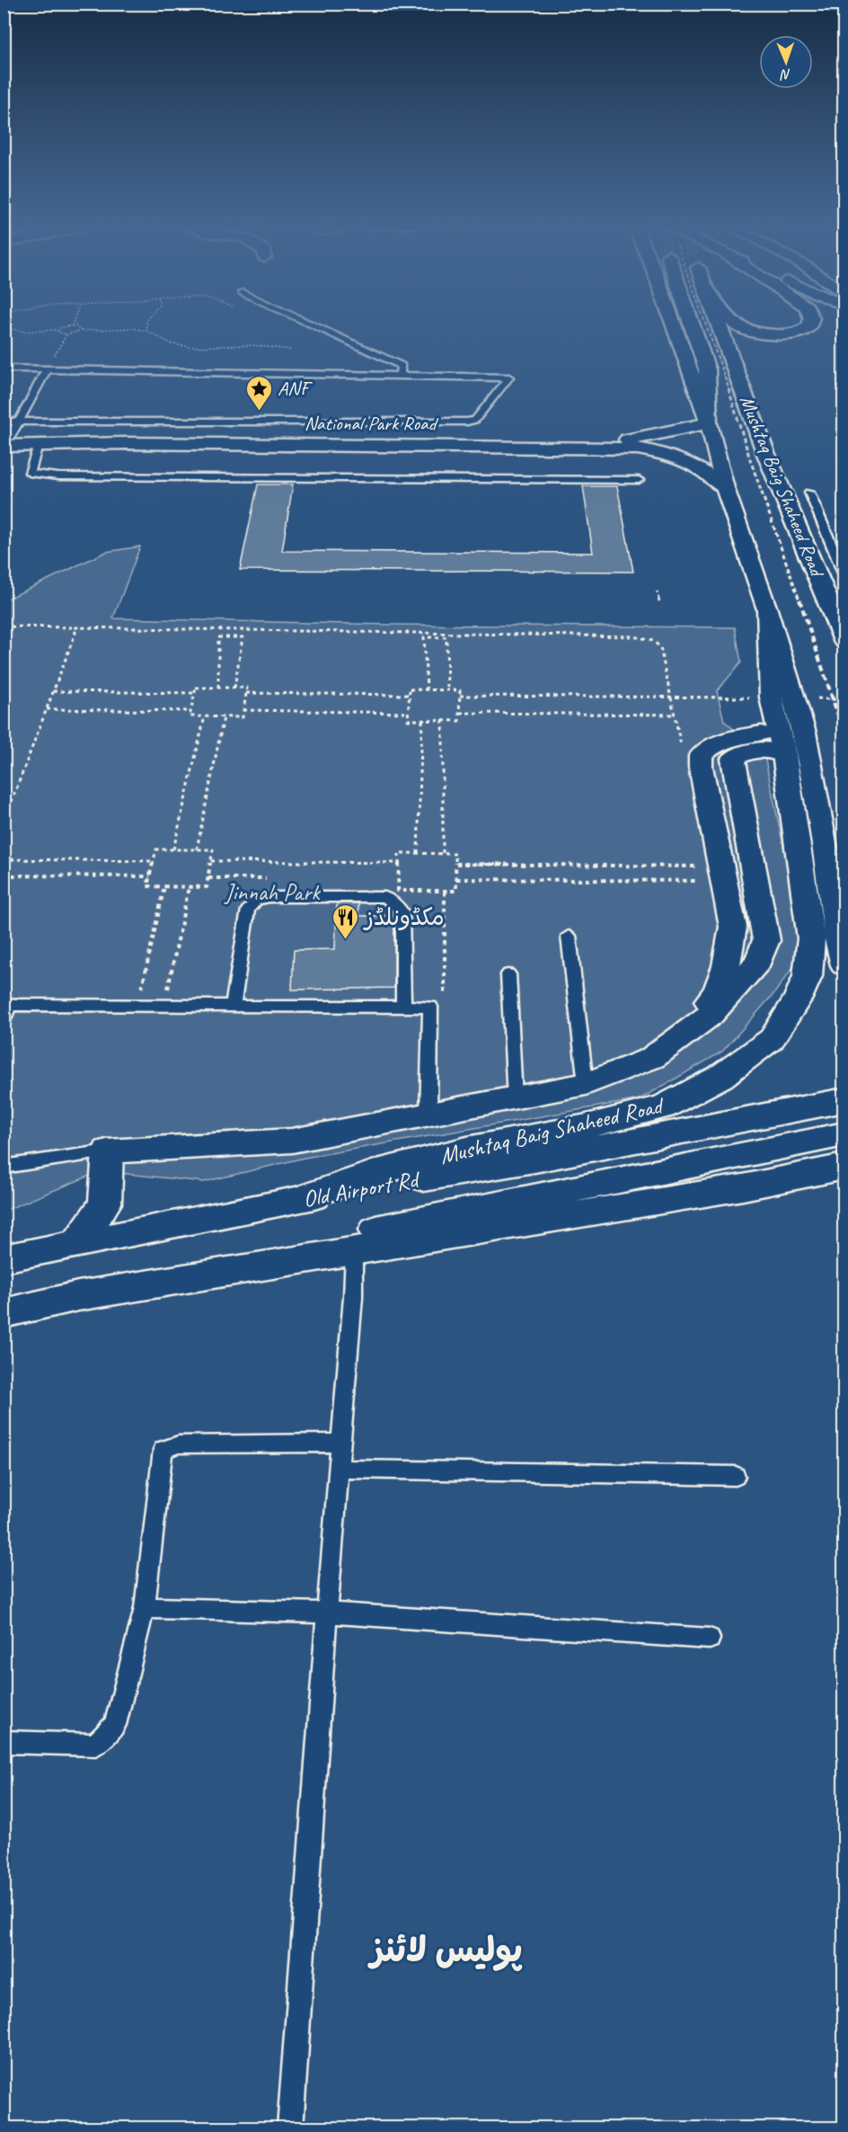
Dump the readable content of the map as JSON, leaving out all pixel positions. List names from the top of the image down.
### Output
{
  "streets": {
    "main road": ["National Park Road", "Mushtaq Baig Shaheed Road", "Old Airport Rd"]
  },
  "crossings": [
    ["Mushtaq Baig Shaheed Road", "Old Airport Rd"]
  ],
  "districts": ["پولیس لائنز"],
  "parks": ["Jinnah Park"],
  "places": {
    "place": ["ANF"],
    "restaurant": ["مکڈونلڈز"]
  },
  "north": "bottom"
}
